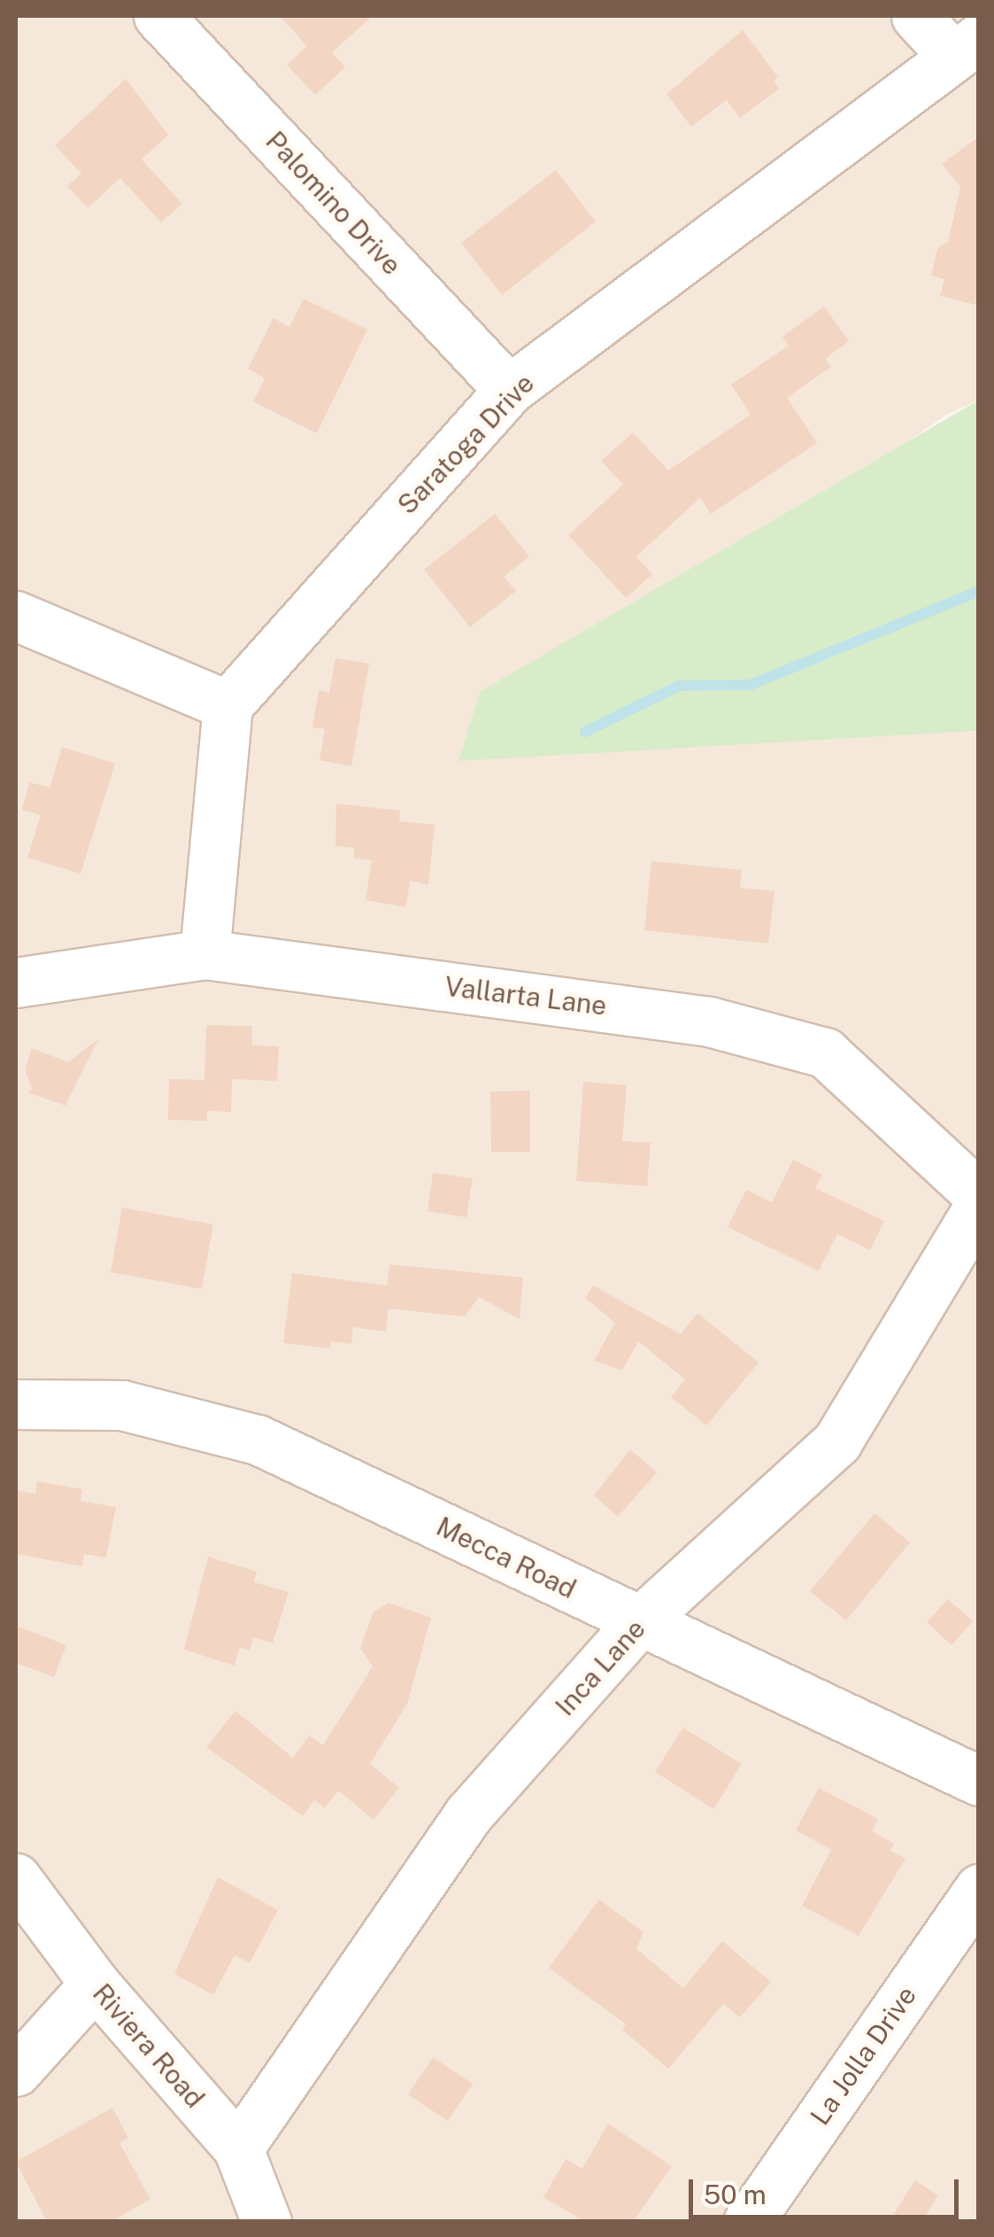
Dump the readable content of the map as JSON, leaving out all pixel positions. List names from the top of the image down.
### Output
{
  "streets": {
    "street": [
      "Palomino Drive",
      "Saratoga Drive",
      "Vallarta Lane",
      "Mecca Road",
      "Inca Lane",
      "Riviera Road",
      "La Jolla Drive"
    ]
  },
  "crossings": [
    ["Palomino Drive", "Saratoga Drive"],
    ["Mecca Road", "Inca Lane"],
    ["Inca Lane", "Riviera Road"]
  ],
  "scale_bar": "50 m"
}
